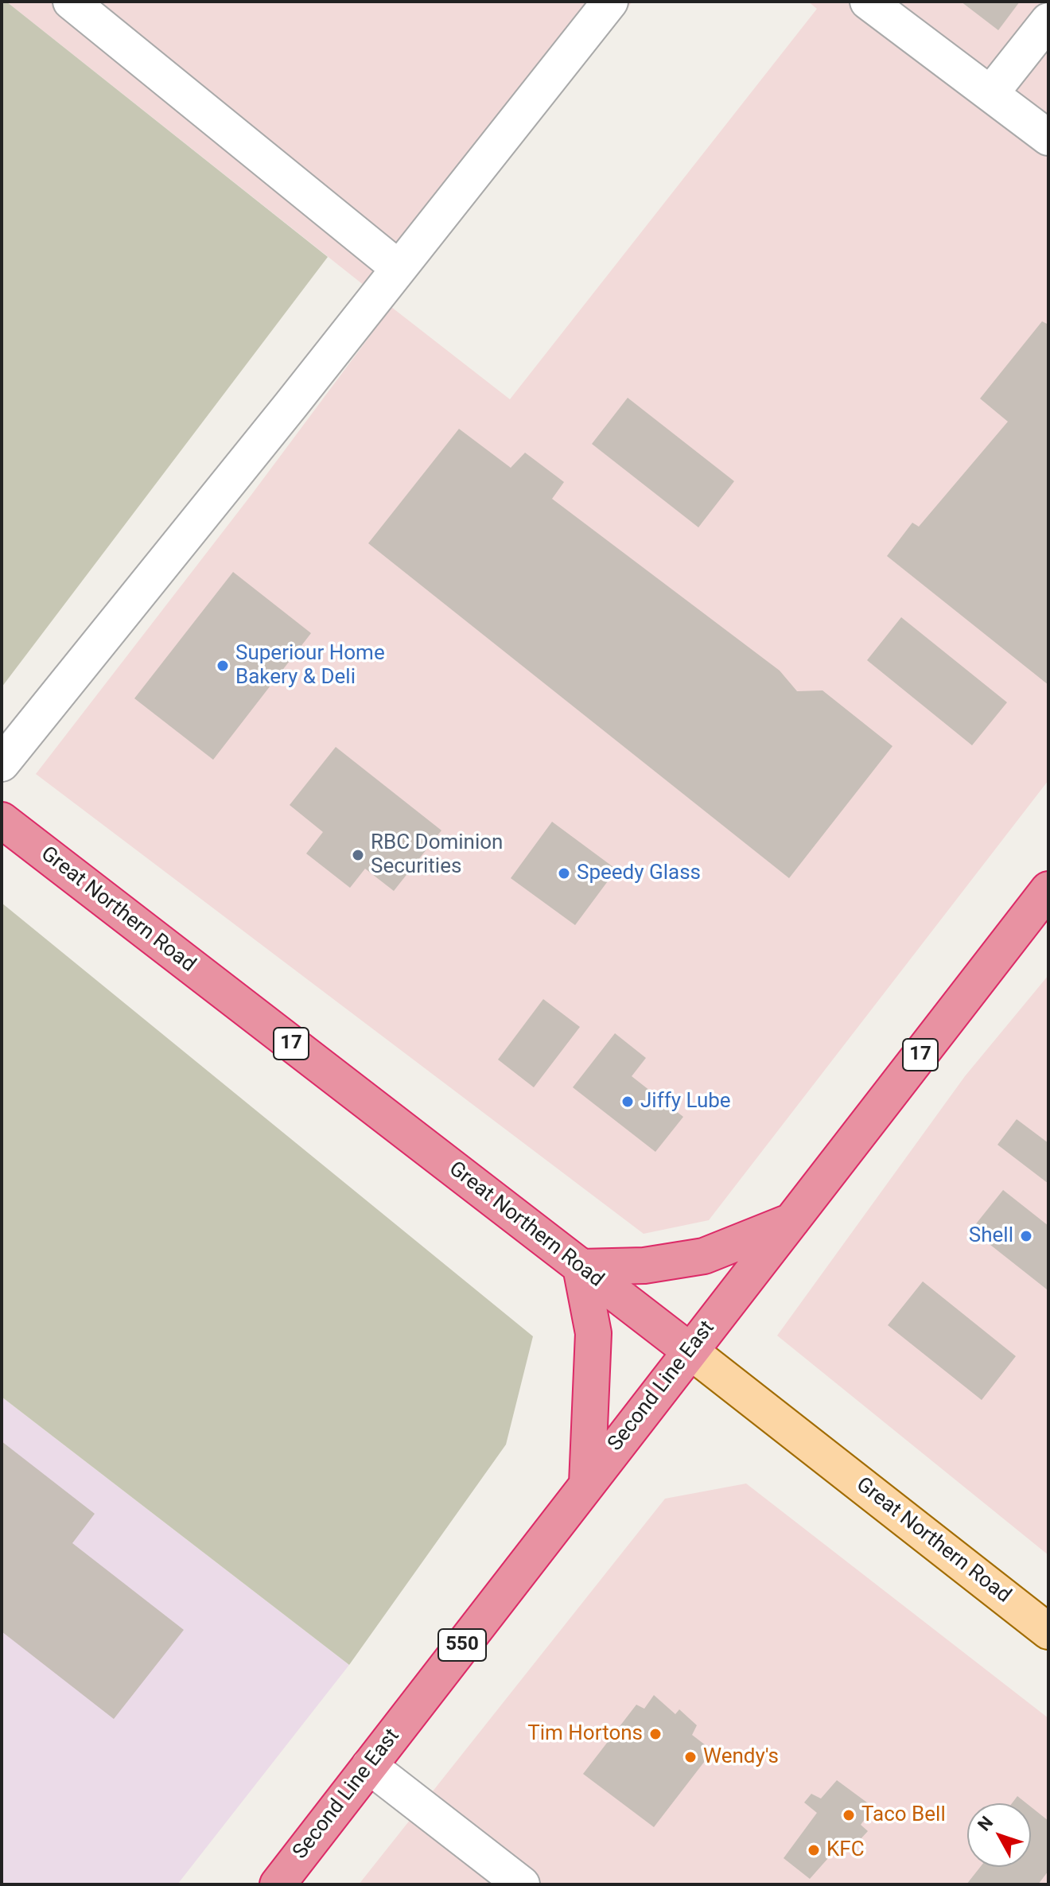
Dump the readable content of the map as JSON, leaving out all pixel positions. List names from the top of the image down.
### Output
{
  "streets": {
    "highway": [
      "Great Northern Road",
      "17",
      "Second Line East",
      "550"
    ]
  },
  "crossings": [
    ["Great Northern Road", "Second Line East"]
  ],
  "places": [
    "Superiour Home Bakery & Deli",
    "RBC Dominion Securities",
    "Speedy Glass",
    "Jiffy Lube",
    "Shell",
    "Tim Hortons",
    "Wendy's",
    "Taco Bell",
    "KFC"
  ],
  "north": "top left"
}
